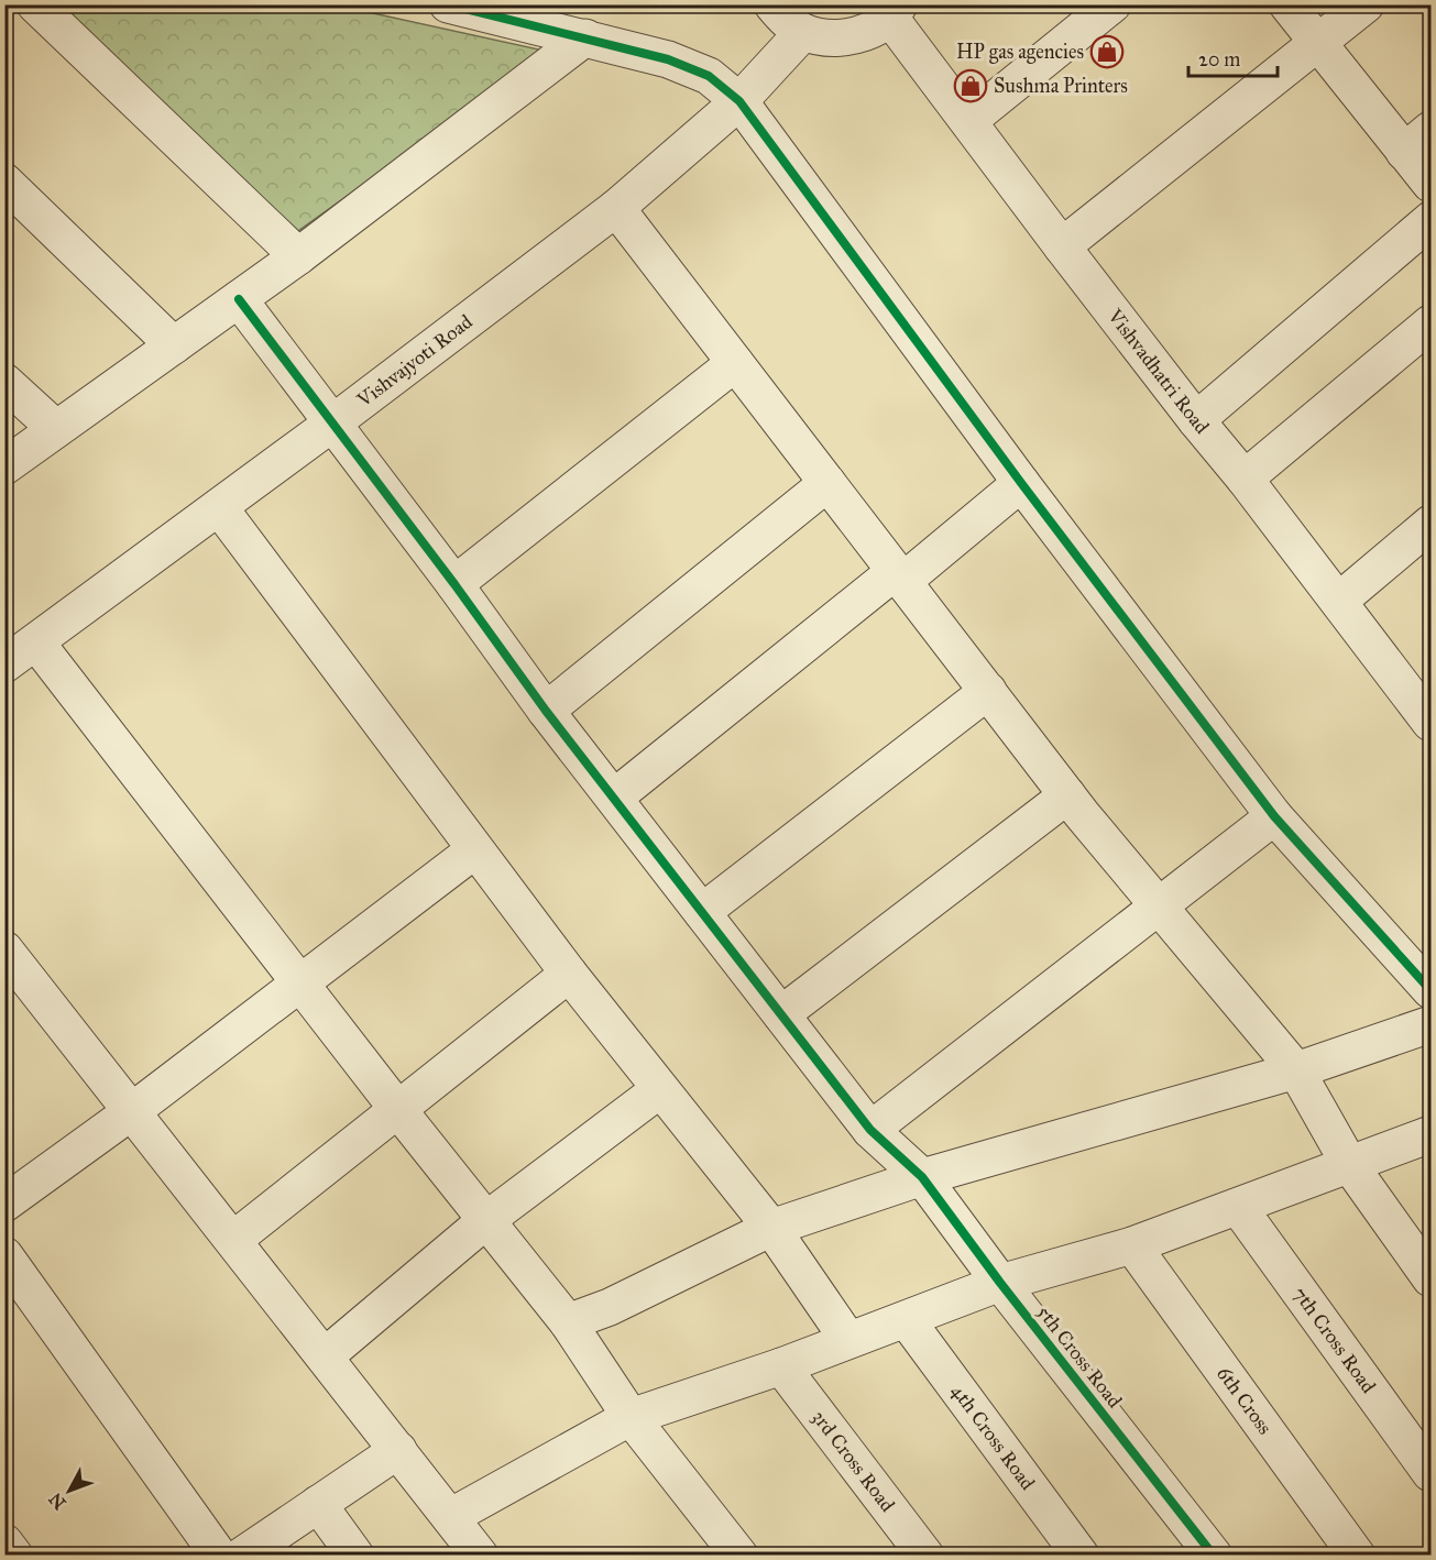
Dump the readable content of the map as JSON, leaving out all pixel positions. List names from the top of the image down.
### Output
{
  "streets": {
    "street": [
      "Vishvajyoti Road",
      "Vishvadhatri Road",
      "7th Cross Road",
      "5th Cross Road",
      "6th Cross",
      "4th Cross Road",
      "3rd Cross Road"
    ]
  },
  "crossings": [
    ["Vishvajyoti Road", "5th Cross Road"]
  ],
  "places": {
    "shop": ["HP gas agencies", "Sushma Printers"]
  },
  "scale_bar": "20 m",
  "north": "bottom left"
}
